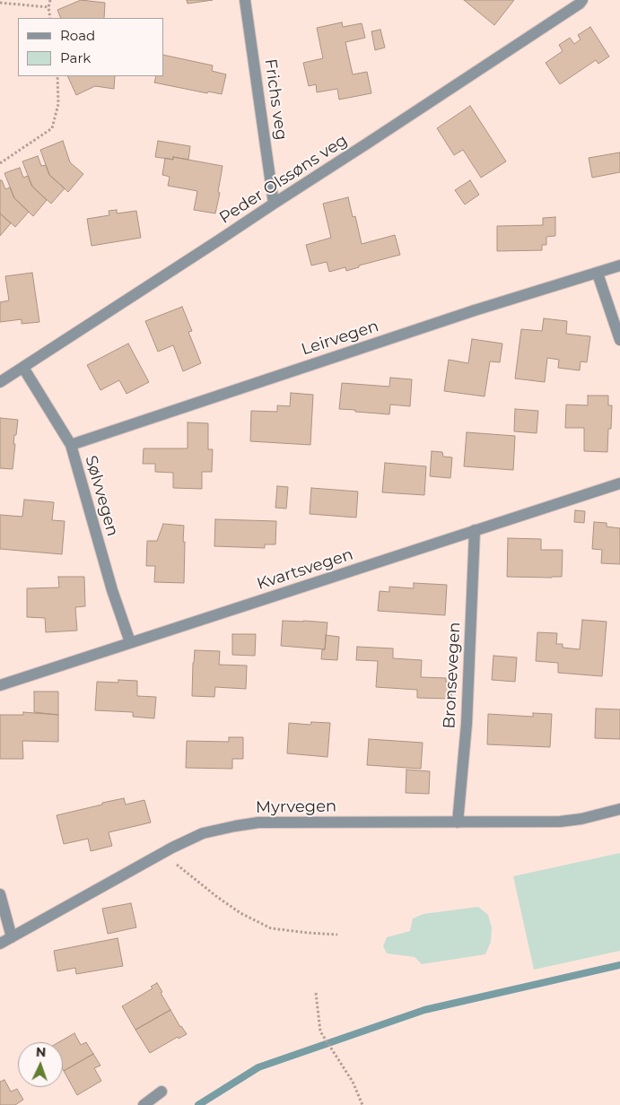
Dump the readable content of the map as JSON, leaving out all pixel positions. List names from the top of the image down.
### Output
{
  "streets": {
    "street": [
      "Frichs veg",
      "Peder Olssøns veg",
      "Leirvegen",
      "Sølvvegen",
      "Kvartsvegen",
      "Bronsevegen",
      "Myrvegen"
    ]
  },
  "crossings": [
    ["Frichs veg", "Peder Olssøns veg"],
    ["Peder Olssøns veg", "Sølvvegen"],
    ["Leirvegen", "Sølvvegen"],
    ["Sølvvegen", "Kvartsvegen"],
    ["Kvartsvegen", "Bronsevegen"],
    ["Bronsevegen", "Myrvegen"]
  ],
  "legend": ["Road", "Park"],
  "north": "top"
}
